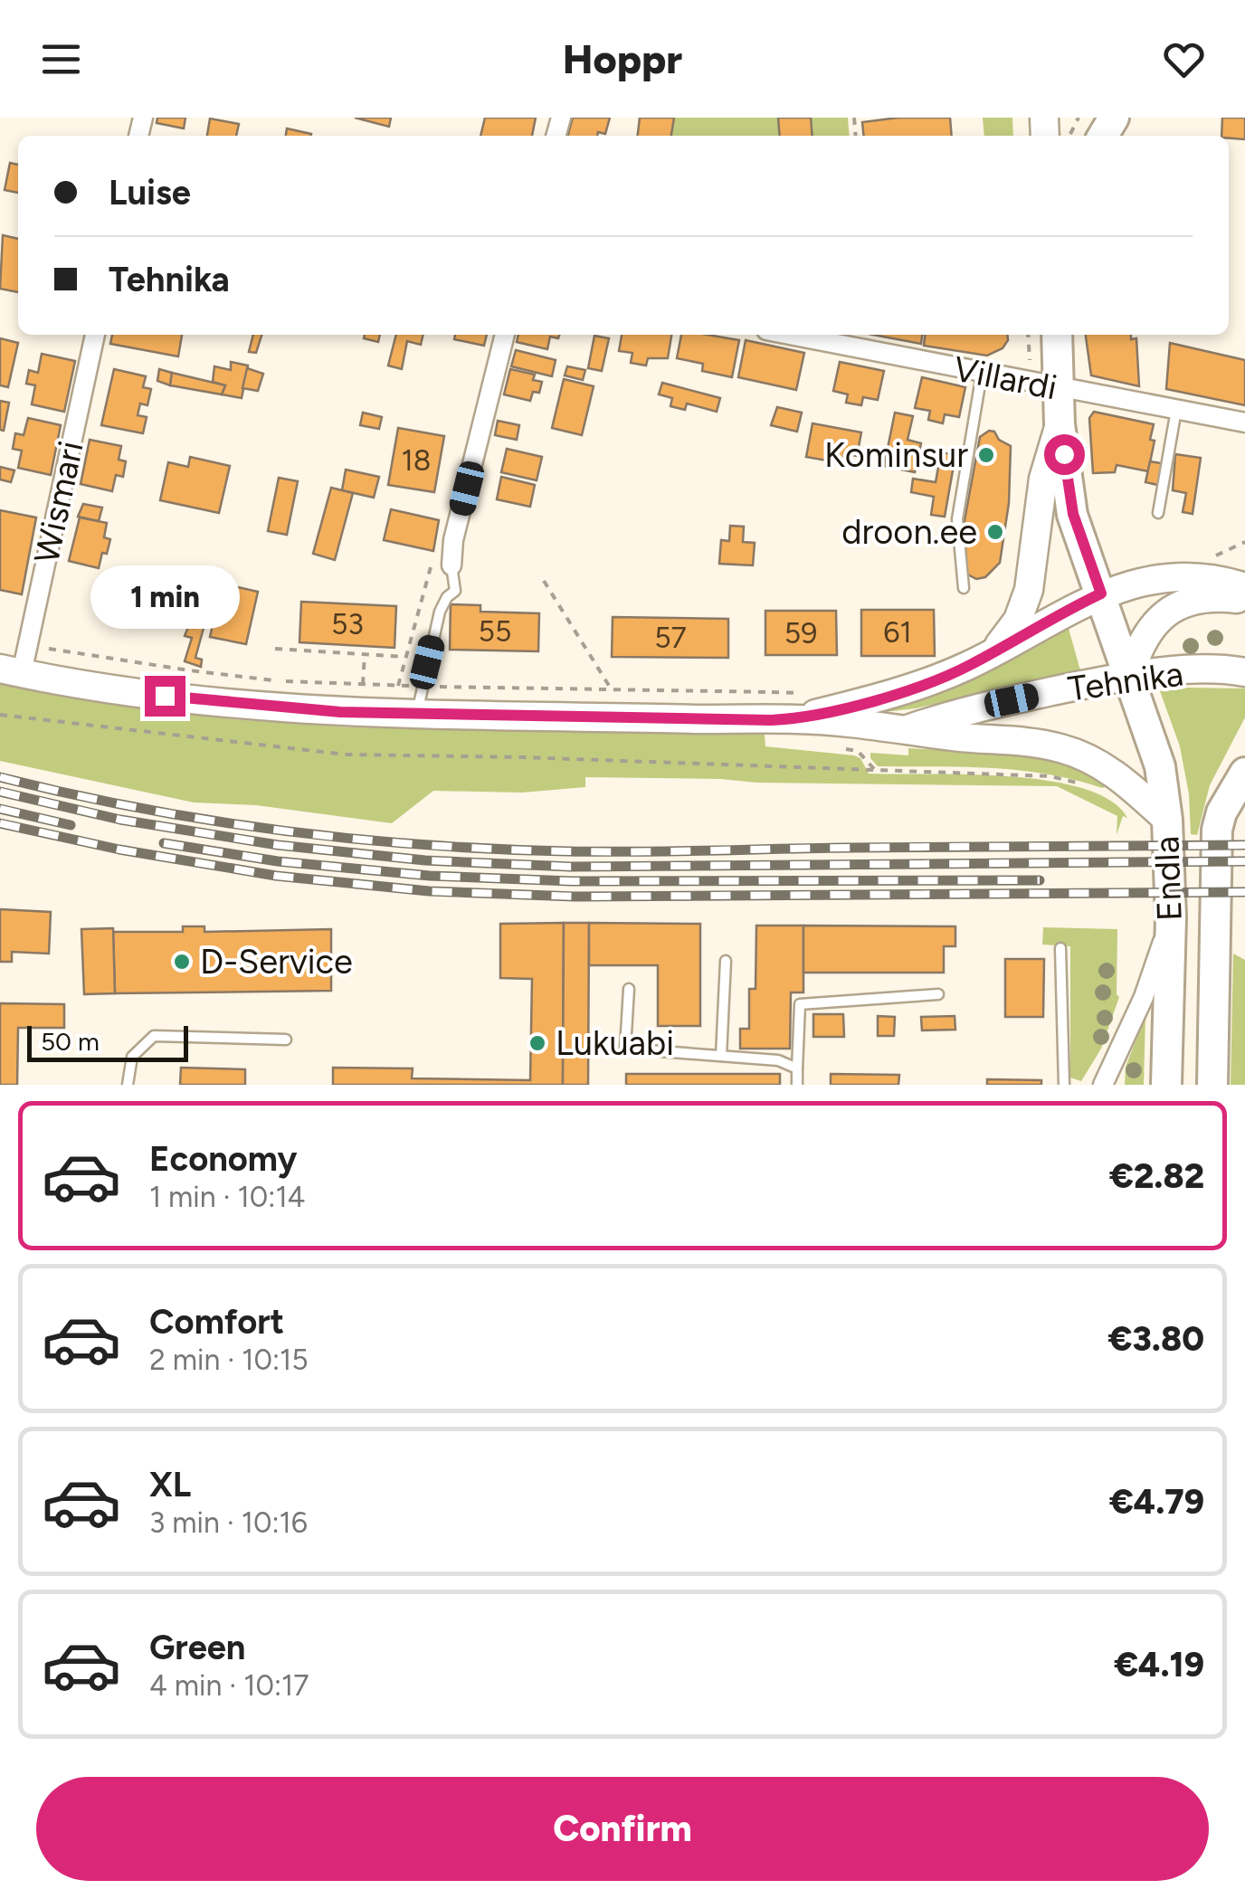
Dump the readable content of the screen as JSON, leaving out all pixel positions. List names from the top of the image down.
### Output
{
  "streets": {
    "main road": ["Tehnika", "Endla"],
    "street": ["Villardi", "Wismari"]
  },
  "crossings": [
    ["Villardi", "Endla"],
    ["Wismari", "Tehnika"],
    ["Tehnika", "Endla"]
  ],
  "places": [
    "Kominsur",
    "droon.ee",
    "D-Service",
    "Lukuabi"
  ],
  "house_numbers": [
    "18",
    "53",
    "55",
    "61",
    "59",
    "57"
  ],
  "scale_bar": "50 m",
  "page": {
    "header": "Hoppr",
    "banner": ["Luise", "Tehnika"],
    "bubble": "1 min",
    "scale": "50 m",
    "list": [
      {
        "name": "Economy",
        "note": "1 min · 10:14",
        "value": "€2.82"
      },
      {
        "name": "Comfort",
        "note": "2 min · 10:15",
        "value": "€3.80"
      },
      {
        "name": "XL",
        "note": "3 min · 10:16",
        "value": "€4.79"
      },
      {
        "name": "Green",
        "note": "4 min · 10:17",
        "value": "€4.19"
      }
    ],
    "buttons": "Confirm"
  }
}
